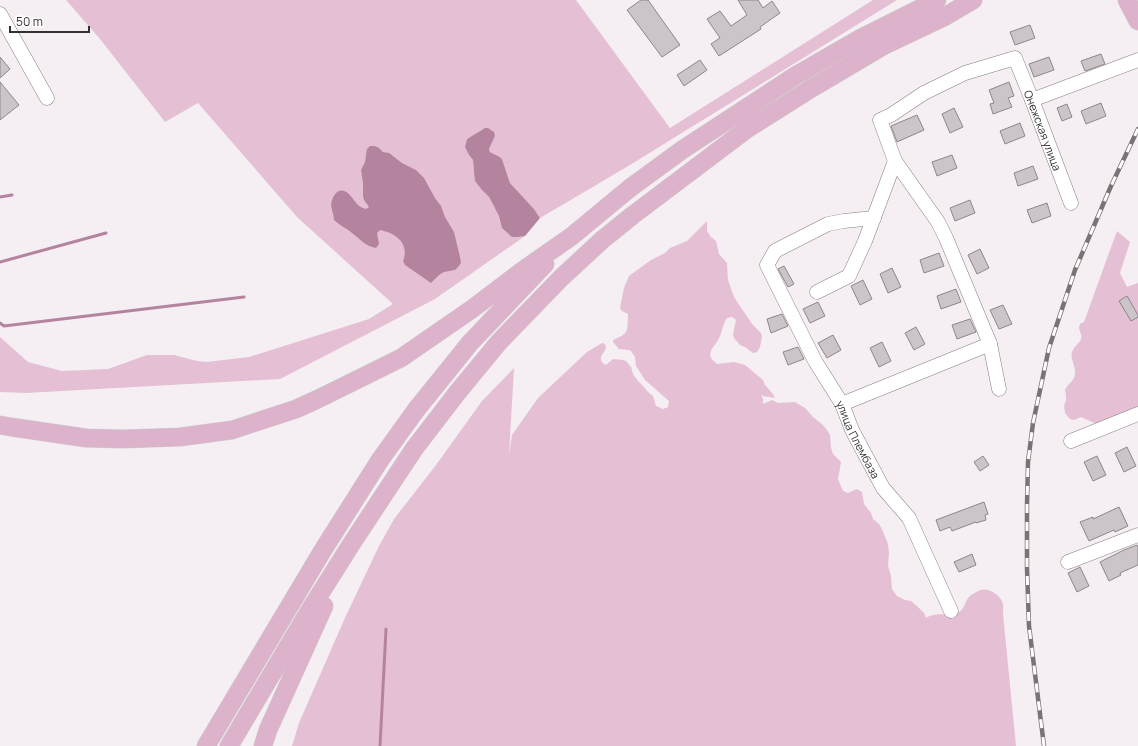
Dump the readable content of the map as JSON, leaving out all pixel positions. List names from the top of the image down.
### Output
{
  "streets": {
    "street": ["Онежская улица", "улица Плембаза"]
  },
  "scale_bar": "50 m"
}
